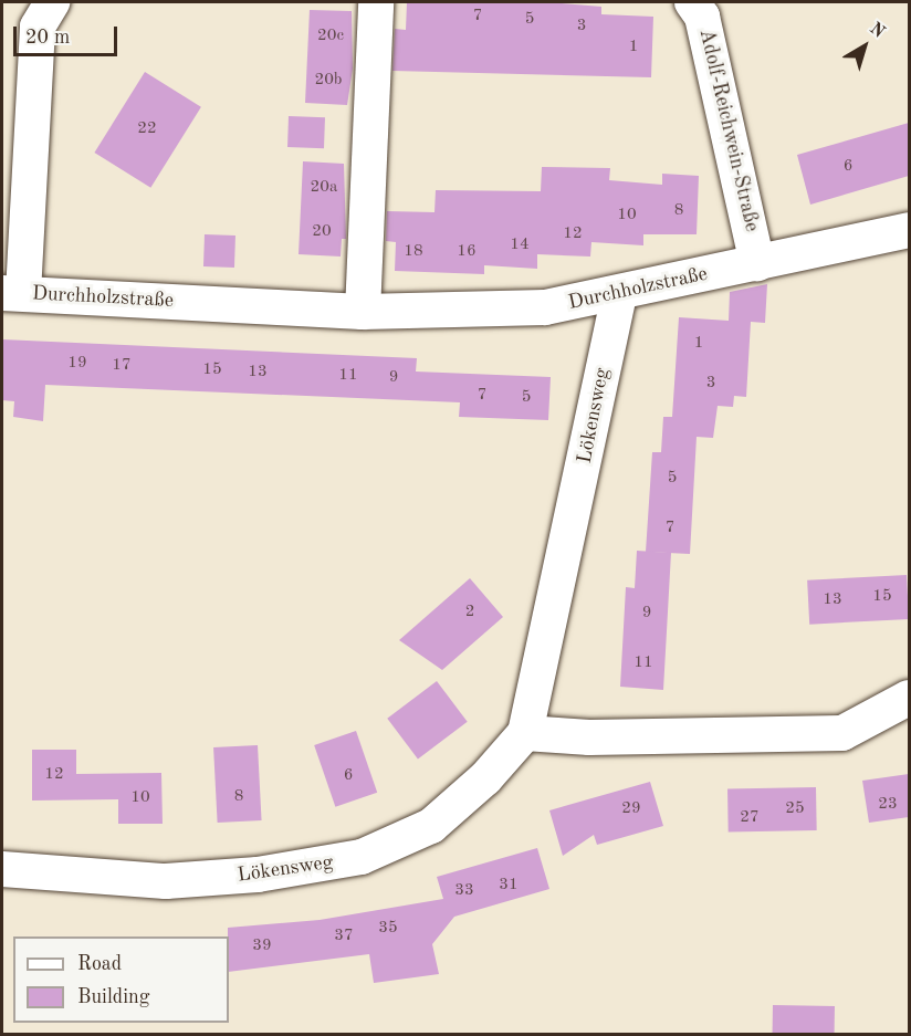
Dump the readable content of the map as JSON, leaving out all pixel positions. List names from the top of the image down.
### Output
{
  "streets": {
    "street": ["Adolf-Reichwein-Straße", "Durchholzstraße", "Lökensweg"]
  },
  "crossings": [
    ["Adolf-Reichwein-Straße", "Durchholzstraße"],
    ["Durchholzstraße", "Lökensweg"]
  ],
  "house_numbers": [
    "7",
    "5",
    "3",
    "20c",
    "1",
    "20b",
    "22",
    "6",
    "20a",
    "8",
    "10",
    "20",
    "12",
    "14",
    "18",
    "16",
    "1",
    "19",
    "17",
    "15",
    "13",
    "11",
    "9",
    "3",
    "7",
    "5",
    "5",
    "7",
    "15",
    "13",
    "2",
    "9",
    "11",
    "12",
    "6",
    "8",
    "10",
    "23",
    "29",
    "25",
    "27",
    "31",
    "33",
    "35",
    "37",
    "39"
  ],
  "legend": ["Road", "Building"],
  "scale_bar": "20 m",
  "north": "top right"
}
